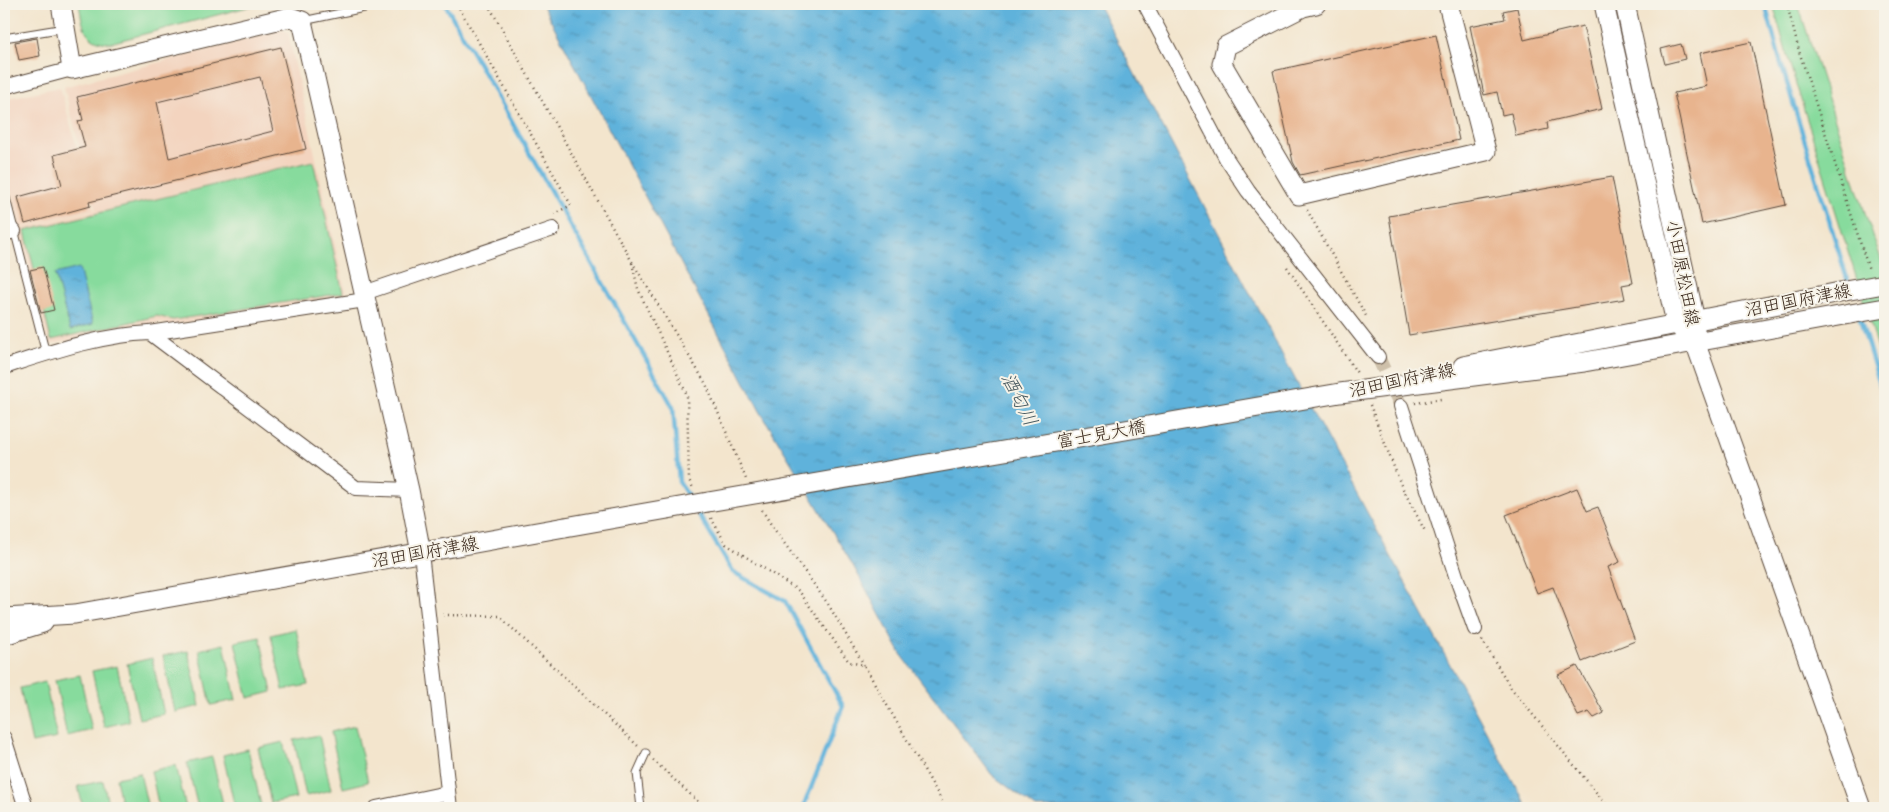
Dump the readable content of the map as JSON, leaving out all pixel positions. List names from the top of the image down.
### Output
{
  "streets": {
    "main road": ["小田原松田線", "沼田国府津線", "富士見大橋"]
  },
  "crossings": [
    ["小田原松田線", "沼田国府津線"],
    ["沼田国府津線", "富士見大橋"]
  ],
  "water": ["酒匂川"]
}
